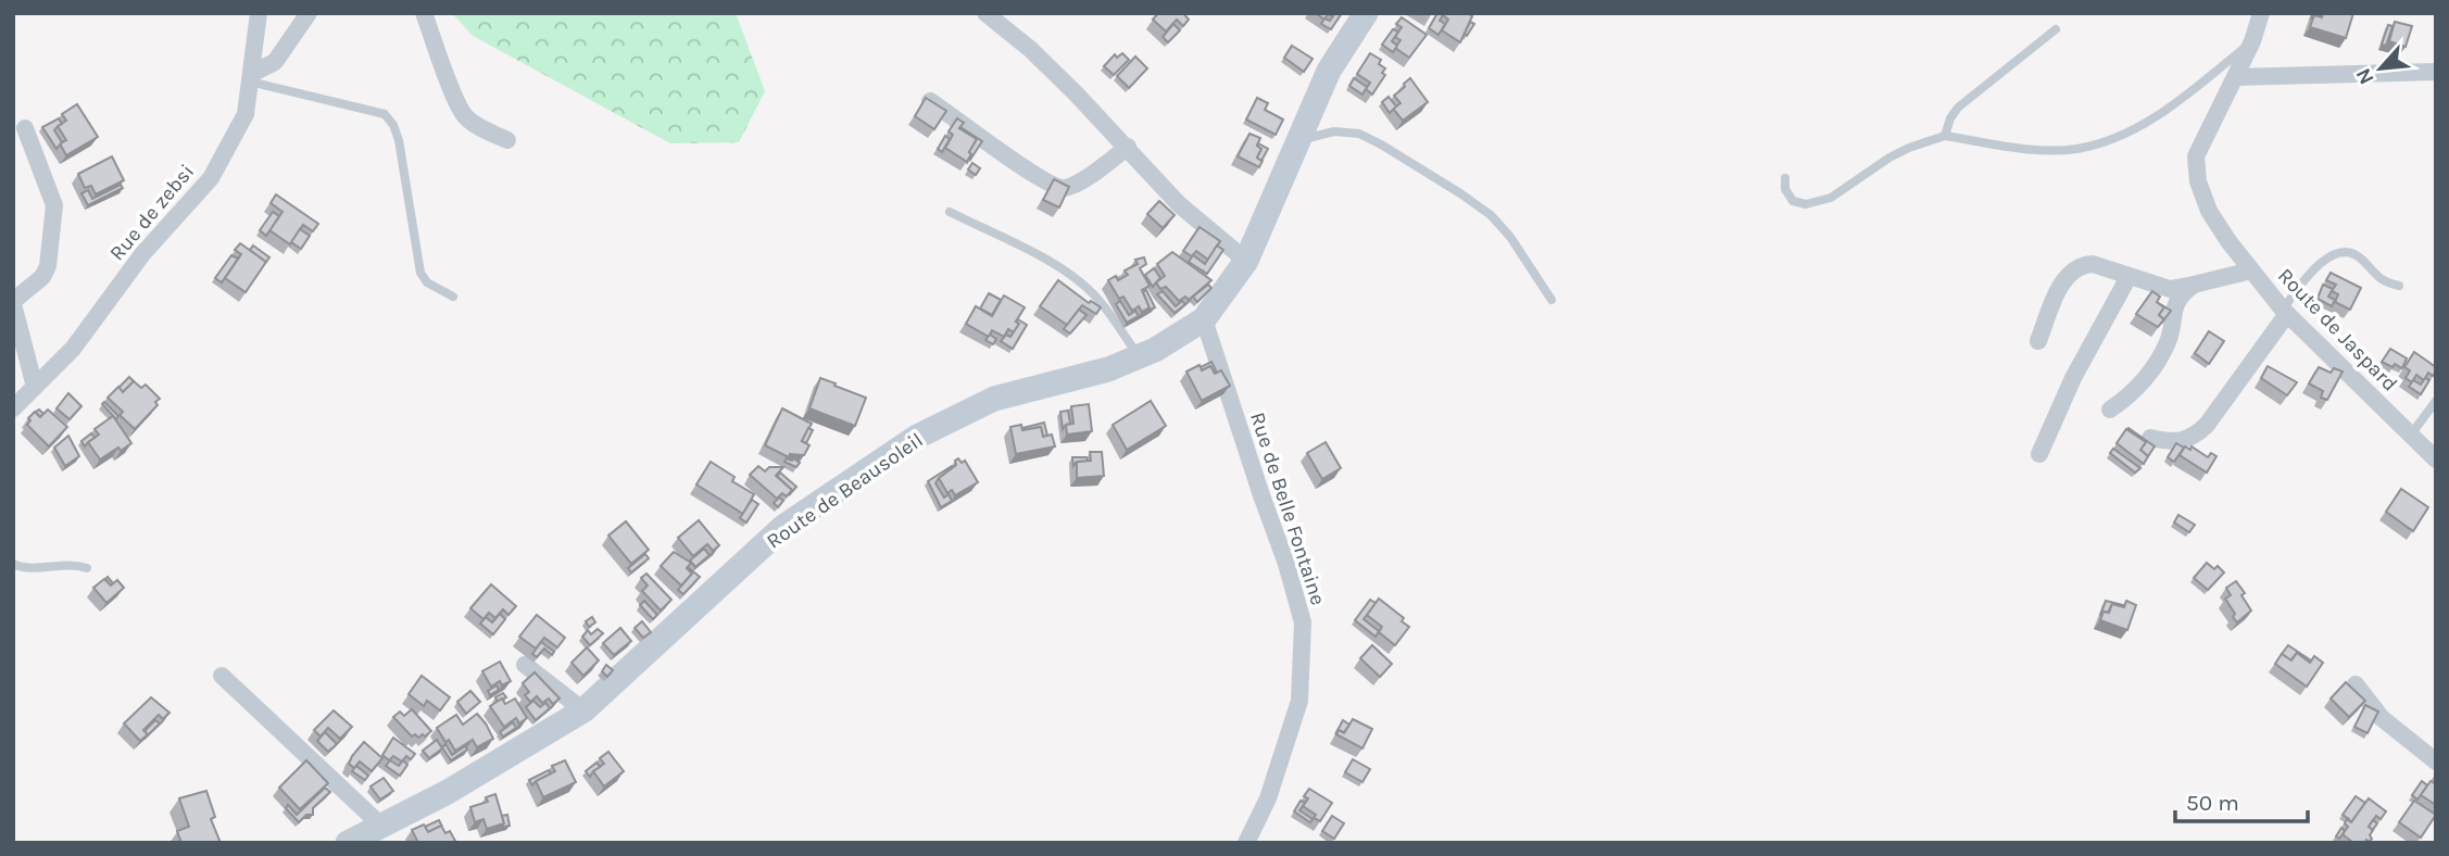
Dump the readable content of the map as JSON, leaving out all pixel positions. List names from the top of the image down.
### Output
{
  "streets": {
    "street": [
      "Rue de zebsi",
      "Route de Jaspard",
      "Route de Beausoleil",
      "Rue de Belle Fontaine"
    ]
  },
  "crossings": [
    ["Route de Beausoleil", "Rue de Belle Fontaine"]
  ],
  "scale_bar": "50 m",
  "north": "bottom left"
}
